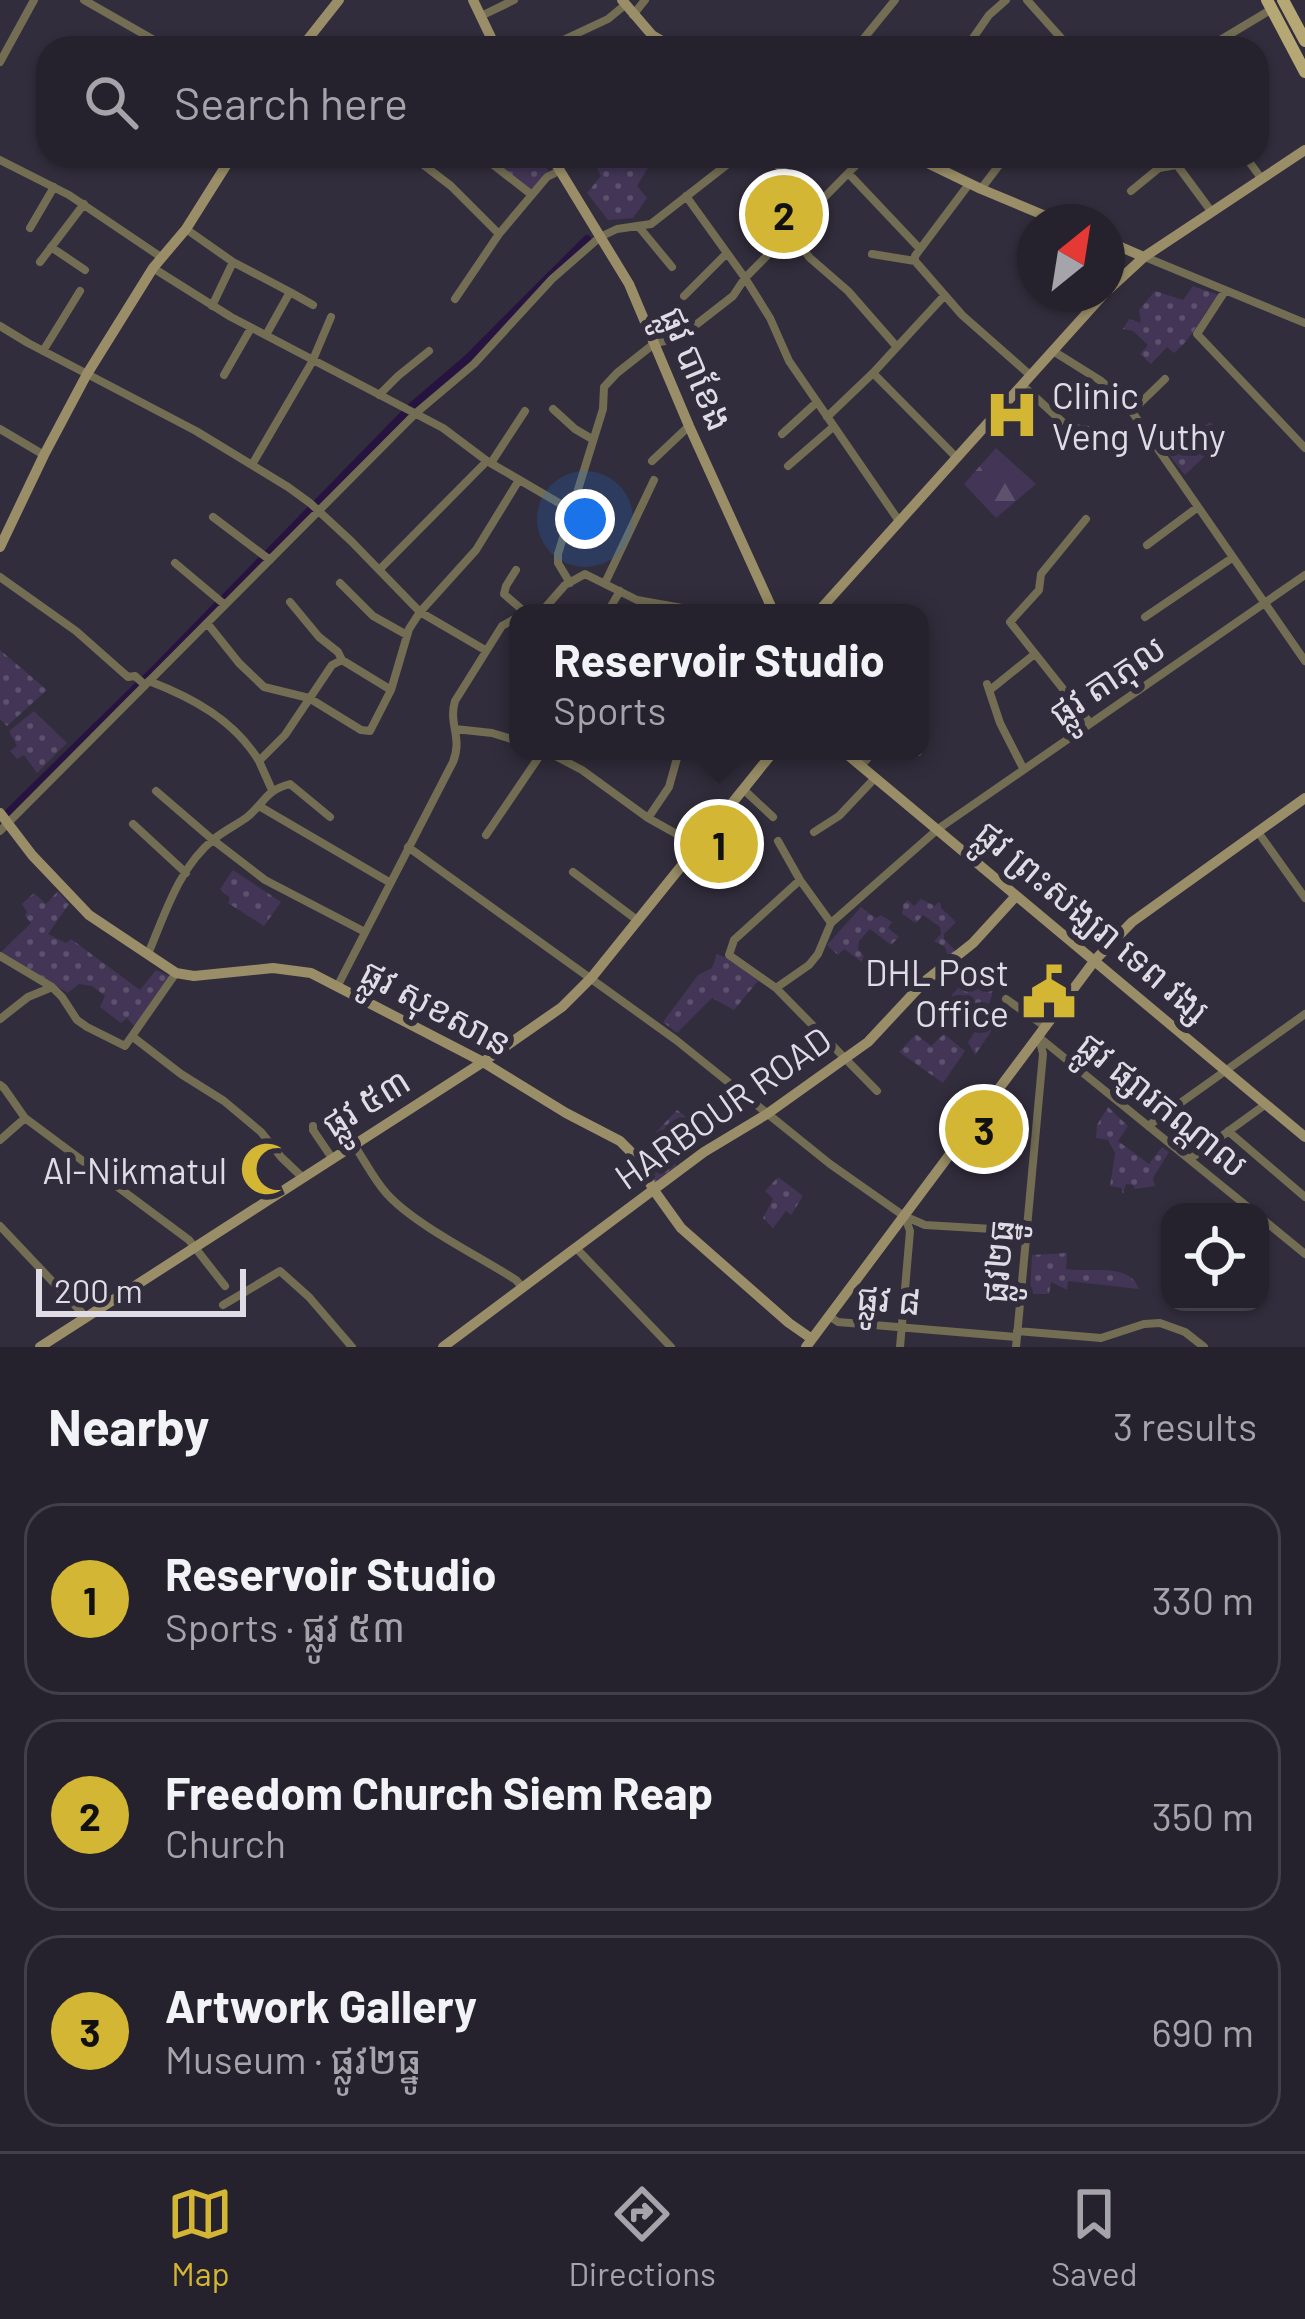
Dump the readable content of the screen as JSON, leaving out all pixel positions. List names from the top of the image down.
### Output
{
  "streets": {
    "street": [
      "ផ្លូវ បាខែង",
      "ផ្លូវ តាភុល",
      "ផ្លូវ ព្រះសង្ឃរា ទេព វង្ស",
      "ផ្លូវ សុខសាន",
      "ផ្លូវ ៥៣",
      "ផ្លូវ ផ្សារកណ្តាល",
      "HARBOUR ROAD",
      "ផ្លូវ២ធ្នូ",
      "ផ្លូវ ៨"
    ]
  },
  "crossings": [
    ["ផ្លូវ តាភុល", "ផ្លូវ ព្រះសង្ឃរា ទេព វង្ស"],
    ["ផ្លូវ ព្រះសង្ឃរា ទេព វង្ស", "HARBOUR ROAD"],
    ["ផ្លូវ សុខសាន", "ផ្លូវ ៥៣"],
    ["ផ្លូវ សុខសាន", "HARBOUR ROAD"],
    ["ផ្លូវ ផ្សារកណ្តាល", "ផ្លូវ២ធ្នូ"],
    ["ផ្លូវ២ធ្នូ", "ផ្លូវ ៨"]
  ],
  "places": {
    "hospital": ["Clinic Veng Vuthy"],
    "public building": ["DHL Post Office"],
    "mosque": ["Al-Nikmatul"]
  },
  "scale_bar": "200 m",
  "north": "top right",
  "page": {
    "search": "Search here",
    "pins": ["2", "1", "3"],
    "popup": ["Reservoir Studio", "Sports"],
    "scale": "200 m",
    "heading": ["Nearby", "3 results"],
    "list": [
      {
        "mark": "1",
        "name": "Reservoir Studio",
        "note": "Sports · ផ្លូវ ៥៣",
        "value": "330 m"
      },
      {
        "mark": "2",
        "name": "Freedom Church Siem Reap",
        "note": "Church",
        "value": "350 m"
      },
      {
        "mark": "3",
        "name": "Artwork Gallery",
        "note": "Museum · ផ្លូវ២ធ្នូ",
        "value": "690 m"
      }
    ],
    "nav": ["Map", "Directions", "Saved"]
  }
}
